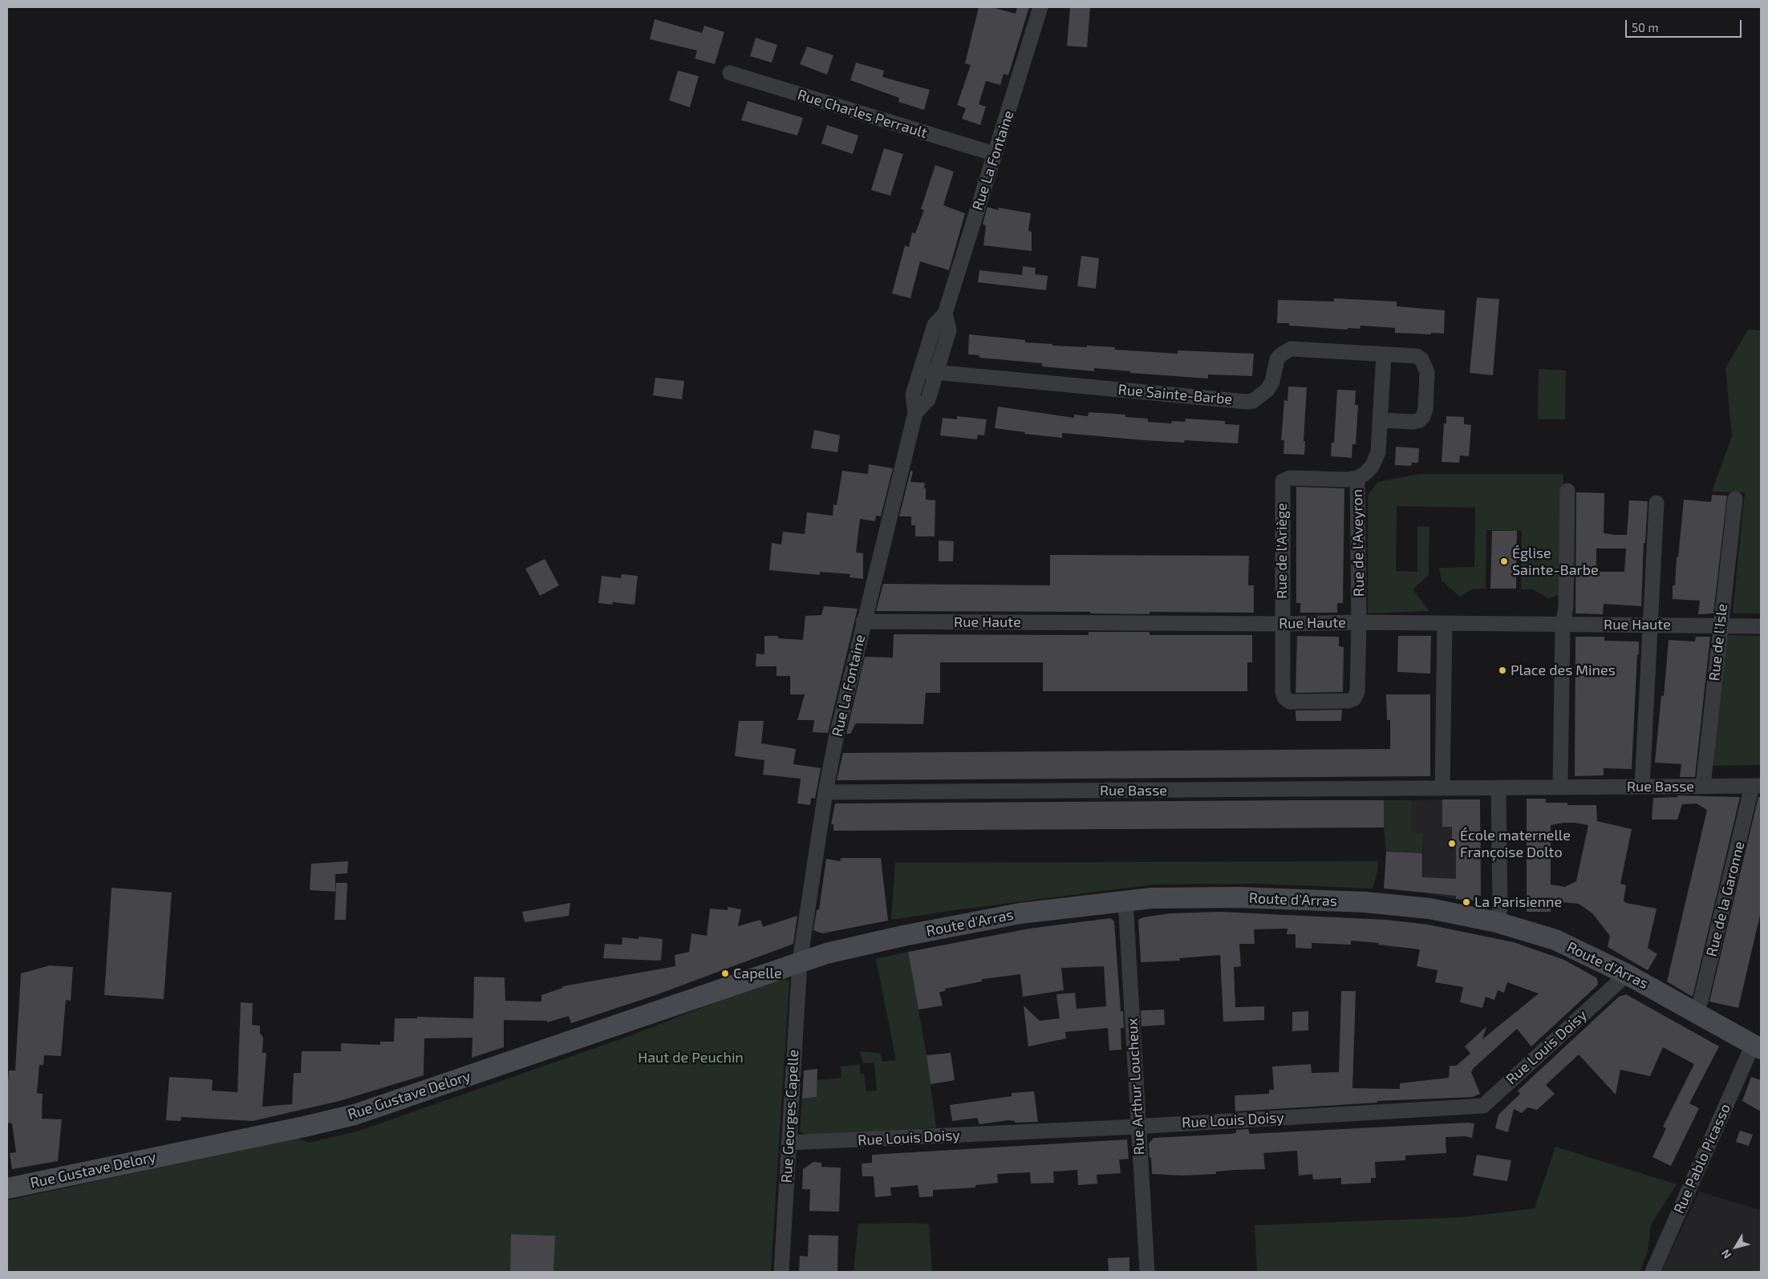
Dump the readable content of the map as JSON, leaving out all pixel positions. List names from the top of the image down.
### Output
{
  "streets": {
    "main road": ["Route d'Arras", "Rue Gustave Delory"],
    "street": [
      "Rue Charles Perrault",
      "Rue La Fontaine",
      "Rue Sainte-Barbe",
      "Rue de l'Aveyron",
      "Rue de l'Ariège",
      "Rue Haute",
      "Rue de l'Isle",
      "Rue Basse",
      "Rue de la Garonne",
      "Rue Louis Doisy",
      "Rue Arthur Loucheux",
      "Rue Georges Capelle",
      "Rue Pablo Picasso"
    ]
  },
  "crossings": [
    ["Rue Charles Perrault", "Rue La Fontaine"],
    ["Rue La Fontaine", "Rue Sainte-Barbe"],
    ["Rue La Fontaine", "Rue Haute"],
    ["Rue La Fontaine", "Rue Basse"],
    ["Rue La Fontaine", "Route d'Arras"],
    ["Rue La Fontaine", "Rue Gustave Delory"],
    ["Rue La Fontaine", "Rue Georges Capelle"],
    ["Rue de l'Aveyron", "Rue de l'Ariège"],
    ["Rue de l'Aveyron", "Rue Haute"],
    ["Rue de l'Ariège", "Rue Haute"],
    ["Rue Haute", "Rue de l'Isle"],
    ["Rue de l'Isle", "Rue Basse"],
    ["Rue Basse", "Rue de la Garonne"],
    ["Rue de la Garonne", "Route d'Arras"],
    ["Route d'Arras", "Rue Louis Doisy"],
    ["Route d'Arras", "Rue Arthur Loucheux"],
    ["Route d'Arras", "Rue Gustave Delory"],
    ["Route d'Arras", "Rue Georges Capelle"],
    ["Route d'Arras", "Rue Pablo Picasso"],
    ["Rue Louis Doisy", "Rue Arthur Loucheux"],
    ["Rue Louis Doisy", "Rue Georges Capelle"],
    ["Rue Gustave Delory", "Rue Georges Capelle"]
  ],
  "parks": ["Haut de Peuchin"],
  "places": [
    "Église Sainte-Barbe",
    "Place des Mines",
    "École maternelle Françoise Dolto",
    "La Parisienne",
    "Capelle"
  ],
  "scale_bar": "50 m",
  "north": "bottom left"
}
